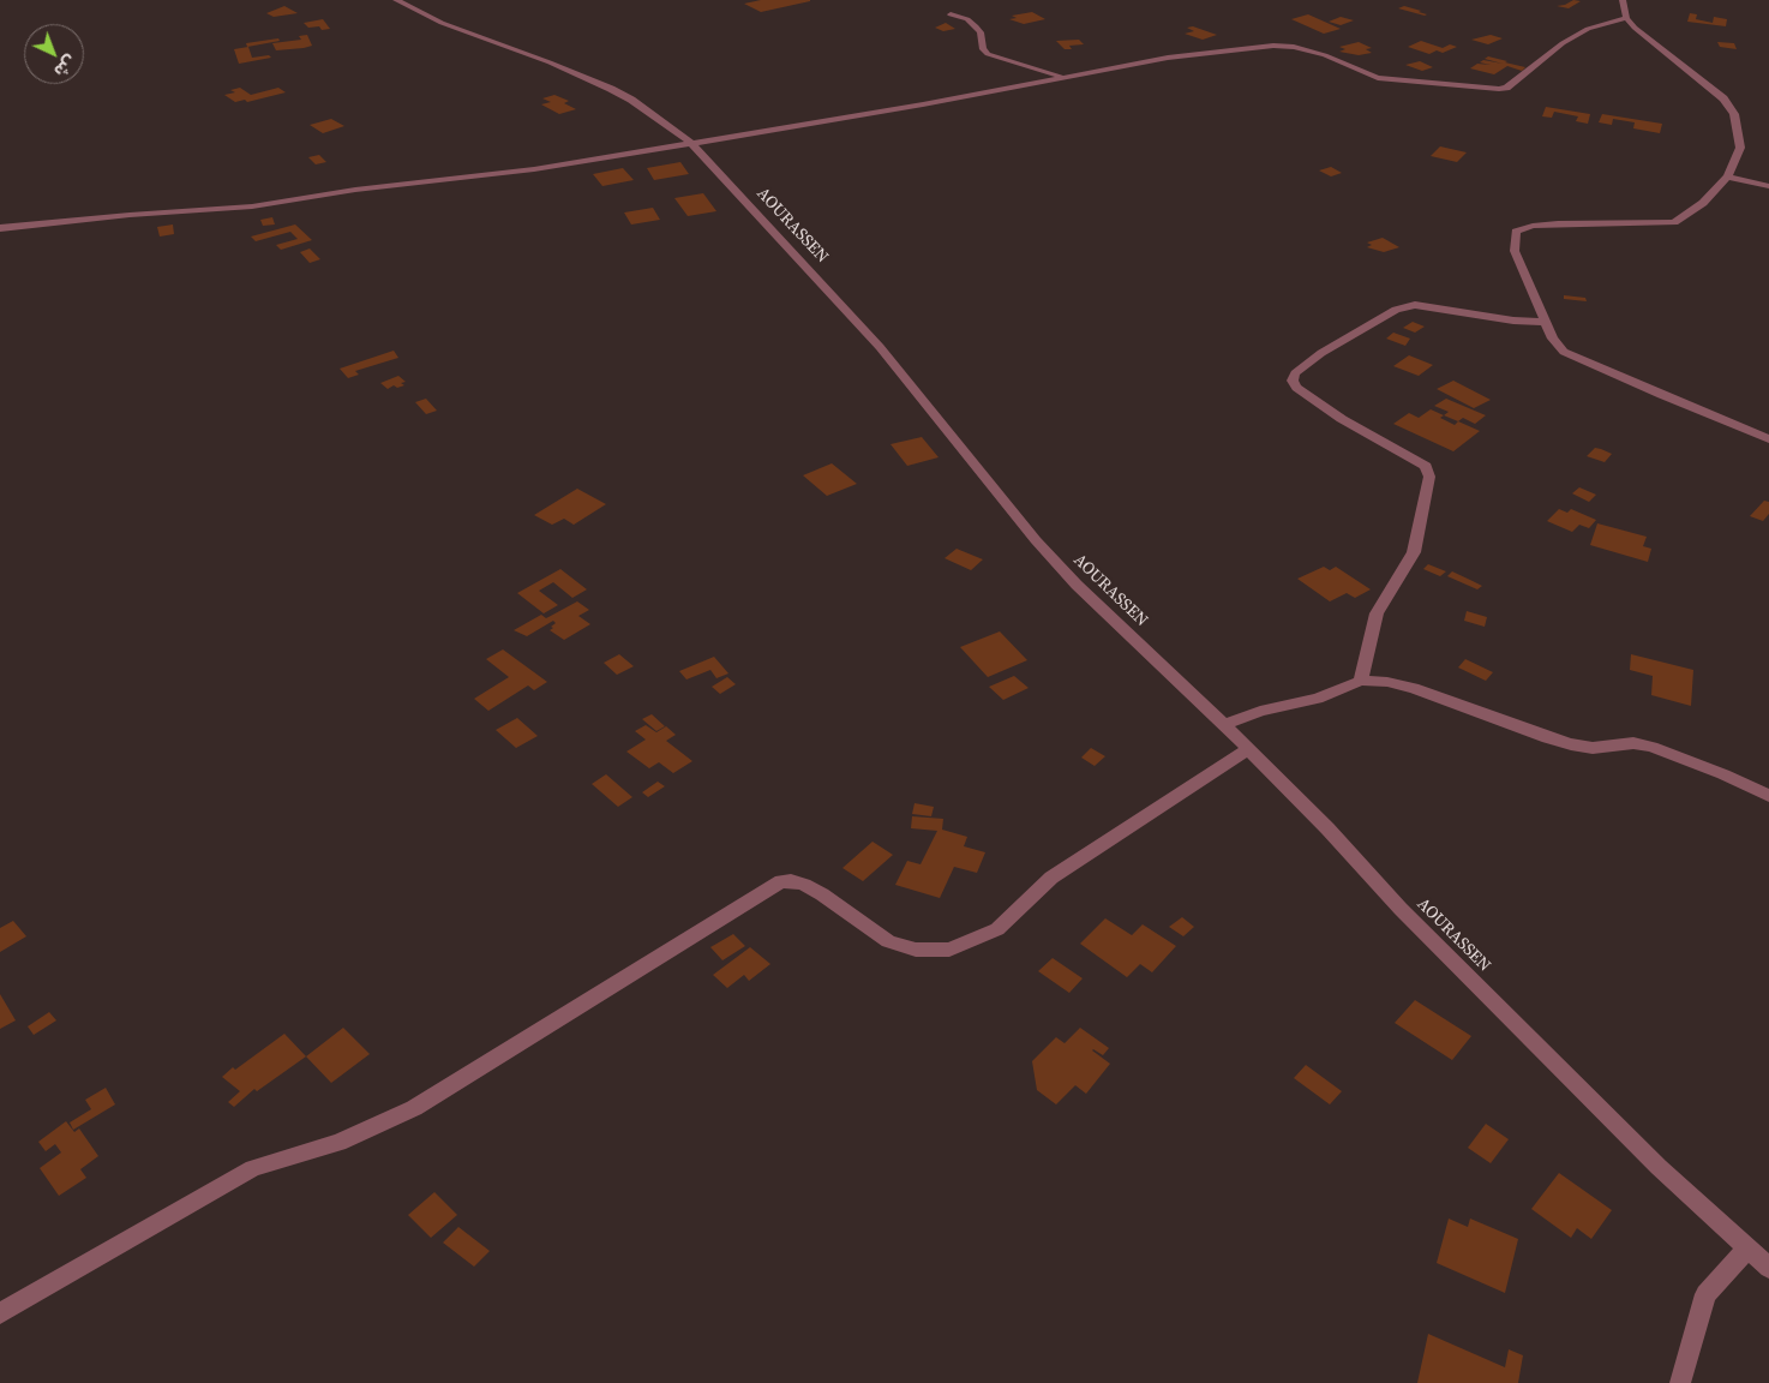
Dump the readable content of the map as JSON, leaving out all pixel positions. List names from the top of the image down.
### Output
{
  "streets": {
    "street": ["AOURASSEN"]
  },
  "north": "bottom right"
}
